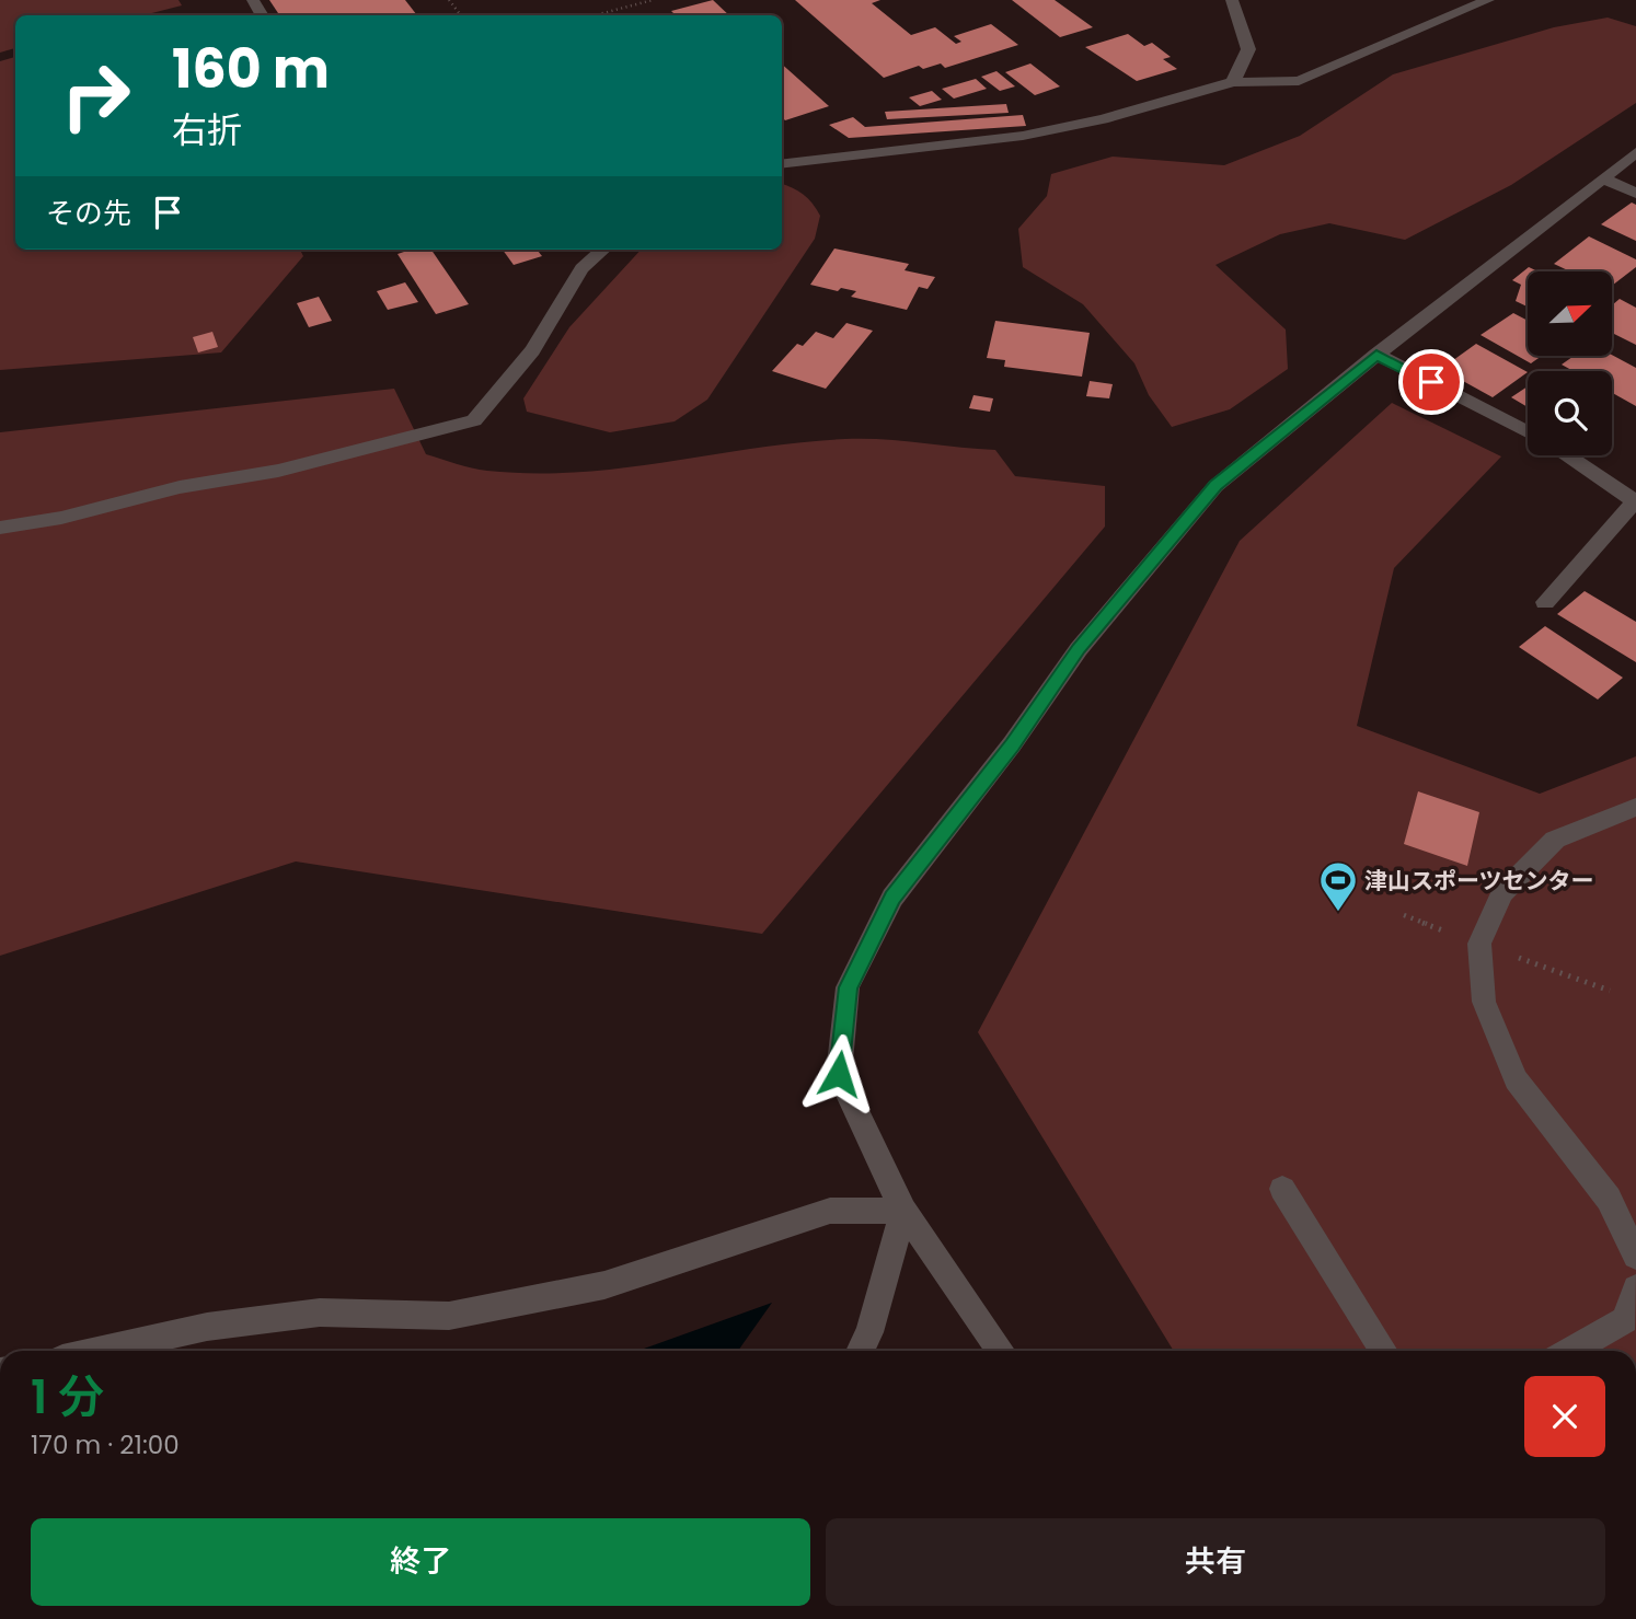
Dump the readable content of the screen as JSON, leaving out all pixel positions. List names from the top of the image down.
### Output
{
  "places": {
    "sports": ["津山スポーツセンター"]
  },
  "north": "top right",
  "page": {
    "turn": ["160 m", "右折"],
    "then": "その先",
    "heading": ["1 分", "170 m · 21:00"],
    "buttons": ["終了", "共有"]
  }
}
